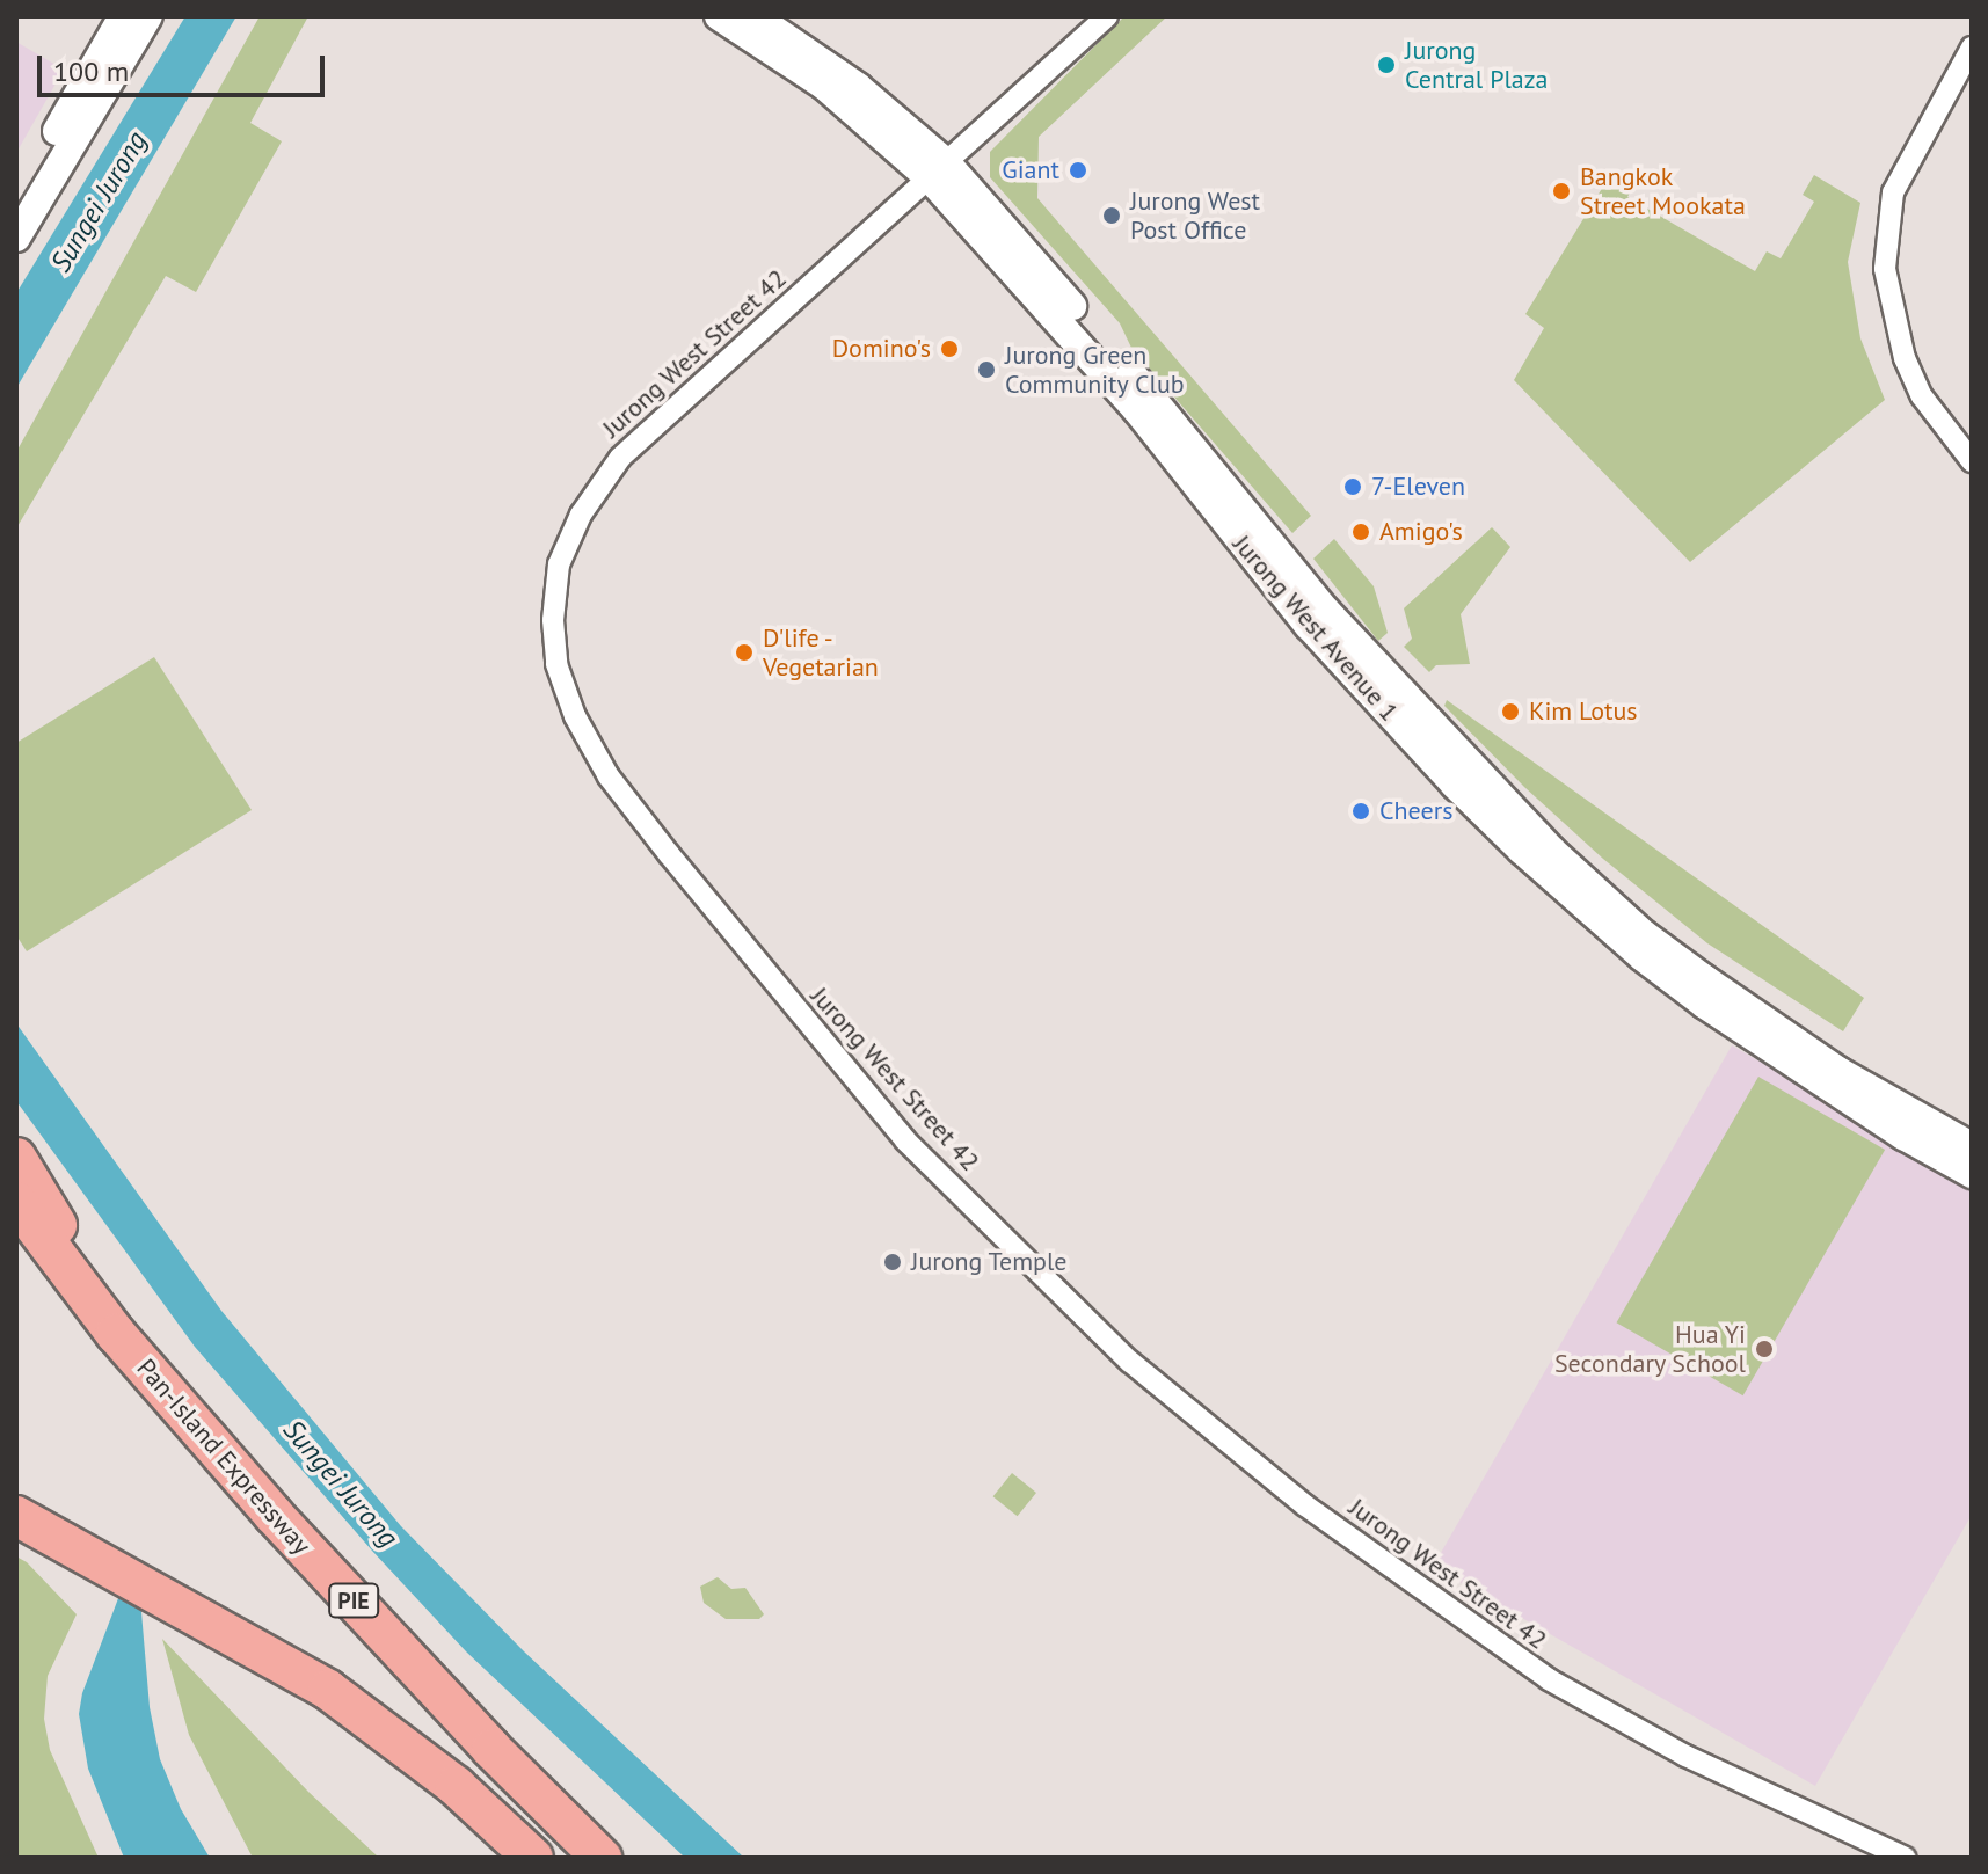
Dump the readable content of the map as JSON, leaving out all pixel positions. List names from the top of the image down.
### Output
{
  "streets": {
    "highway": ["Pan-Island Expressway", "PIE"],
    "street": ["Jurong West Street 42", "Jurong West Avenue 1"]
  },
  "crossings": [
    ["Jurong West Street 42", "Jurong West Avenue 1"]
  ],
  "water": ["Sungei Jurong"],
  "places": [
    "Jurong Central Plaza",
    "Giant",
    "Bangkok Street Mookata",
    "Jurong West Post Office",
    "Domino's",
    "Jurong Green Community Club",
    "7-Eleven",
    "Amigo's",
    "D'life - Vegetarian",
    "Kim Lotus",
    "Cheers",
    "Jurong Temple",
    "Hua Yi Secondary School"
  ],
  "scale_bar": "100 m"
}
